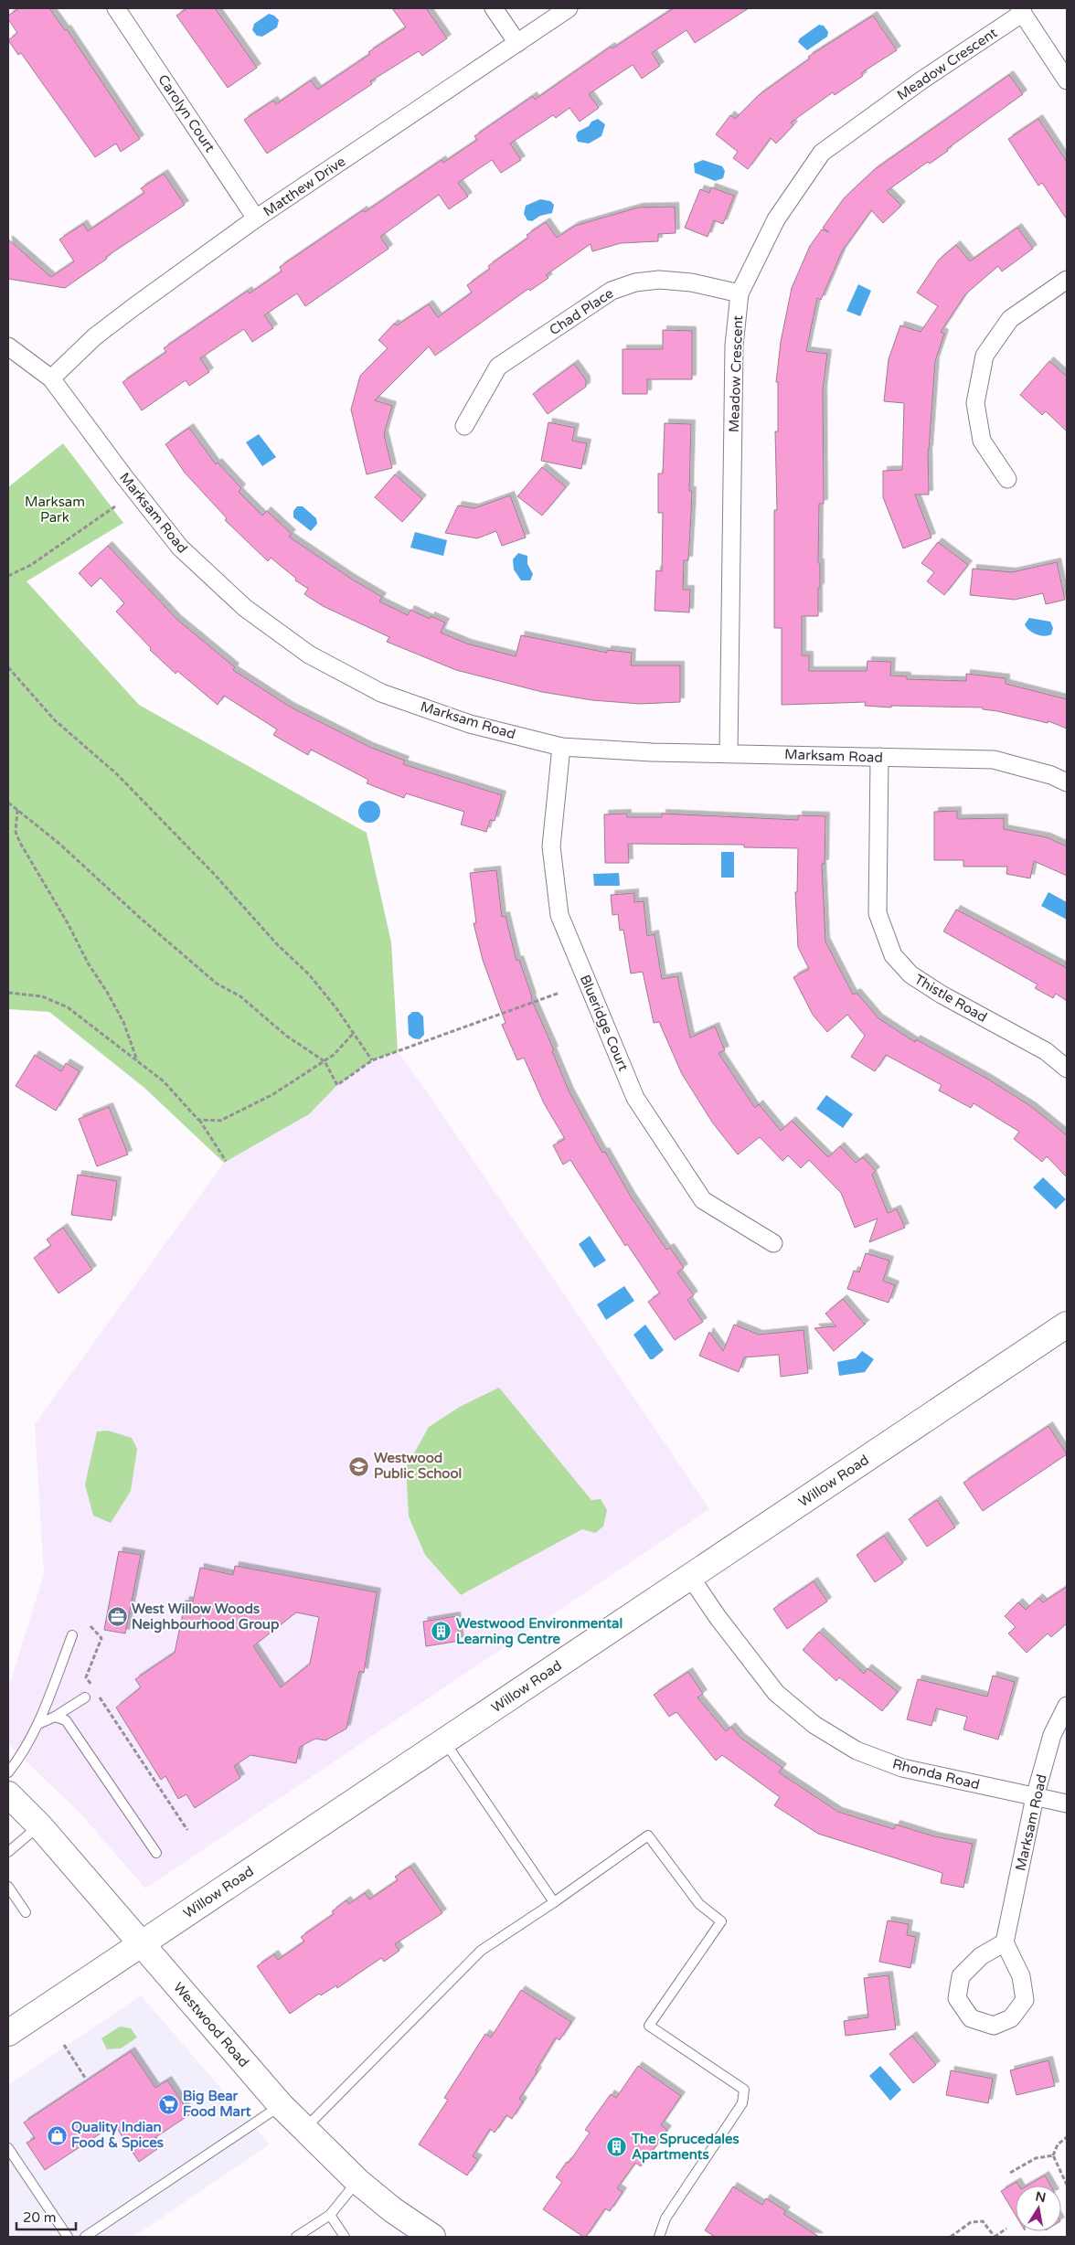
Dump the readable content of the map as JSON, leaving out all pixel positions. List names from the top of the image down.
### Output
{
  "streets": {
    "main road": ["Willow Road", "Westwood Road"],
    "street": [
      "Meadow Crescent",
      "Carolyn Court",
      "Matthew Drive",
      "Chad Place",
      "Marksam Road",
      "Thistle Road",
      "Blueridge Court",
      "Rhonda Road"
    ]
  },
  "crossings": [
    ["Meadow Crescent", "Chad Place"],
    ["Meadow Crescent", "Marksam Road"],
    ["Carolyn Court", "Matthew Drive"],
    ["Matthew Drive", "Marksam Road"],
    ["Marksam Road", "Thistle Road"],
    ["Marksam Road", "Blueridge Court"],
    ["Marksam Road", "Rhonda Road"],
    ["Willow Road", "Rhonda Road"],
    ["Willow Road", "Westwood Road"]
  ],
  "parks": ["Marksam Park"],
  "places": {
    "school or university": ["Westwood Public School"],
    "office": ["West Willow Woods Neighbourhood Group"],
    "building": ["Westwood Environmental Learning Centre", "The Sprucedales Apartments"],
    "supermarket": ["Big Bear Food Mart"],
    "shop": ["Quality Indian Food & Spices"]
  },
  "scale_bar": "20 m",
  "north": "top"
}
